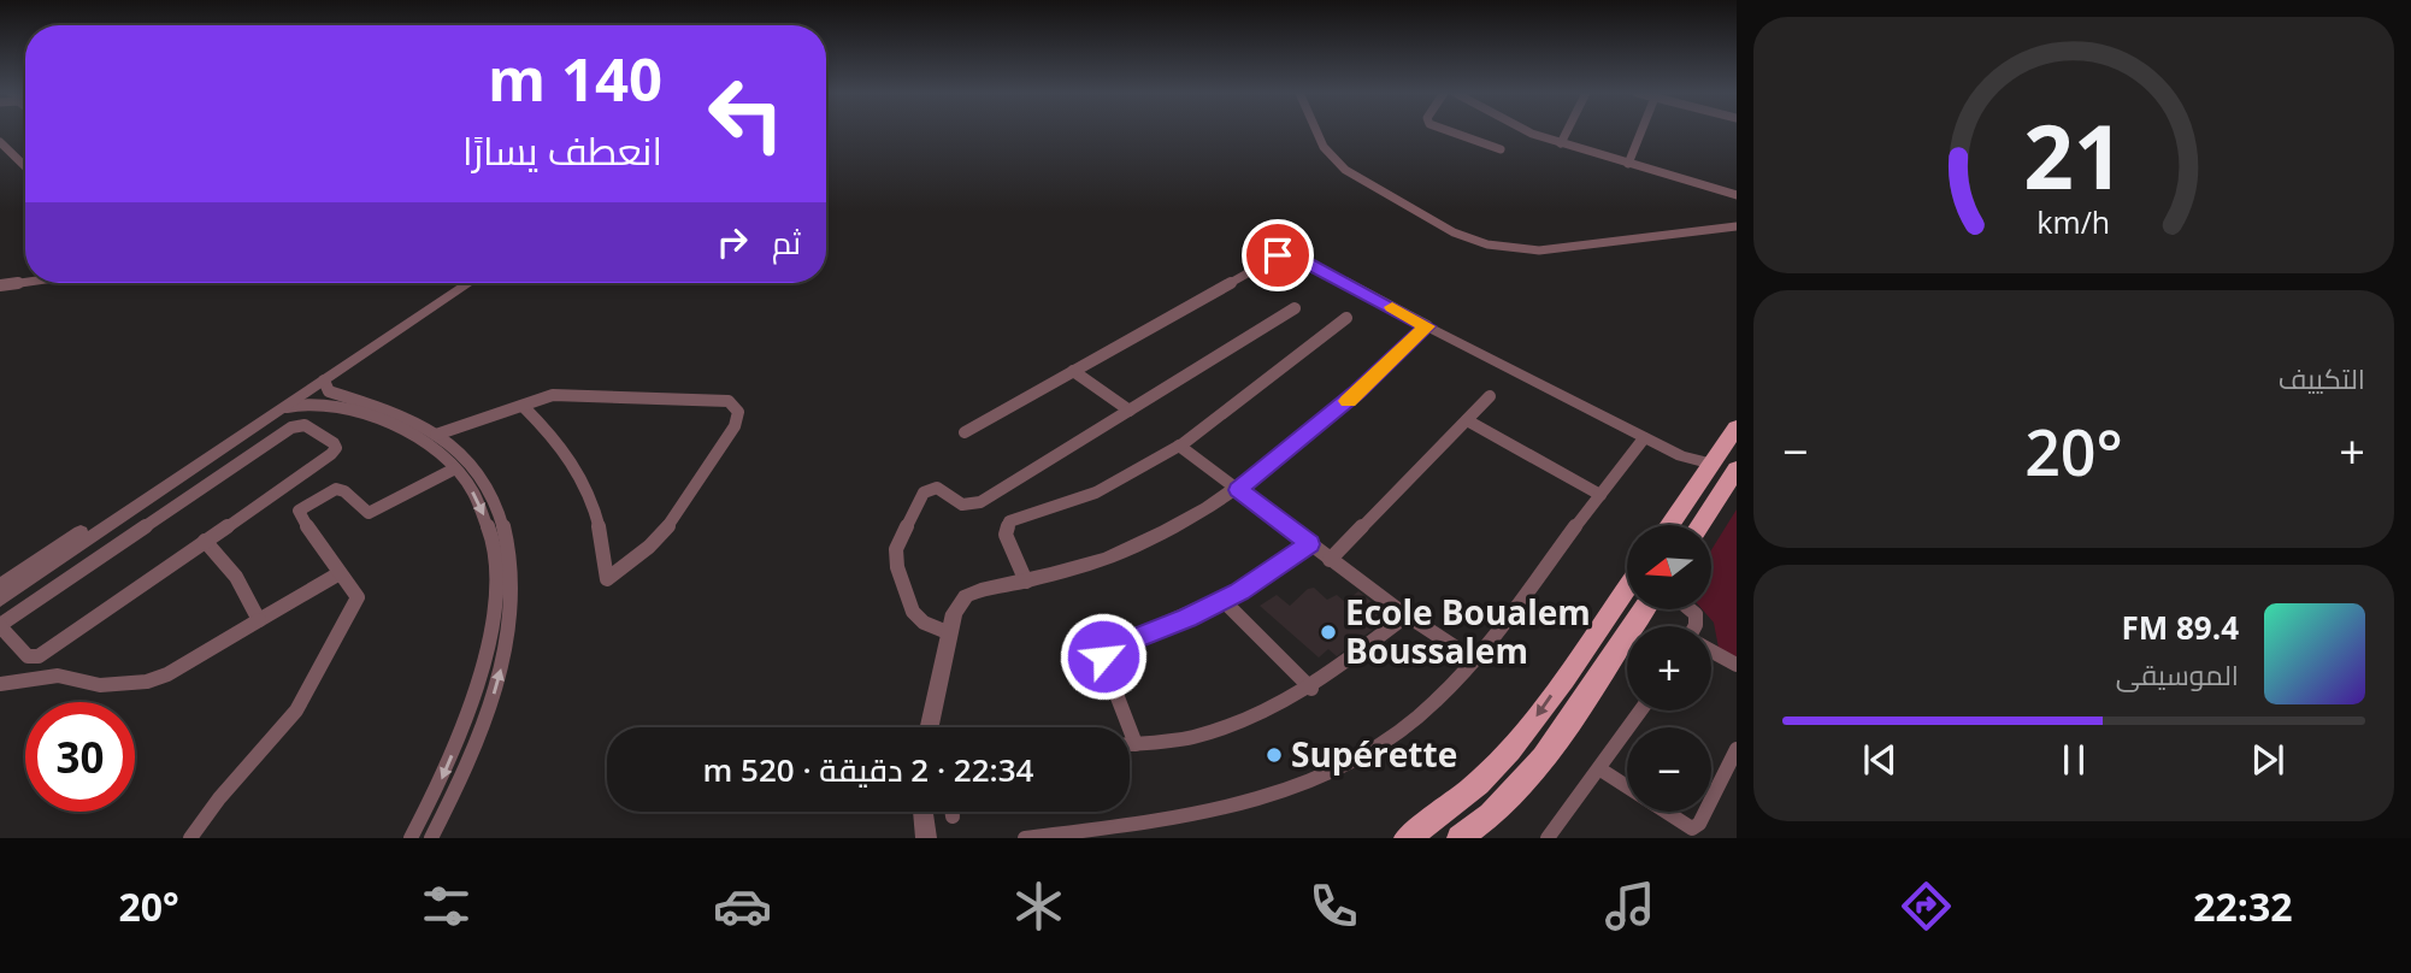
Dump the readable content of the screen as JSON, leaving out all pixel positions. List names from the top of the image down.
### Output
{
  "places": ["Ecole Boualem Boussalem", "Supérette"],
  "north": "left",
  "page": {
    "turn": ["140 m", "انعطف يسارًا"],
    "then": "ثم",
    "tile": "التكييف",
    "heat": ["−", "20°", "+"],
    "map_buttons": ["+", "−"],
    "song": ["89.4 FM", "الموسيقى"],
    "limit": "30",
    "trip": "22:34 · 2 دقيقة · 520 m",
    "tabs": ["22:32", "20°"],
    "gauge": ["21", "km/h"]
  }
}
